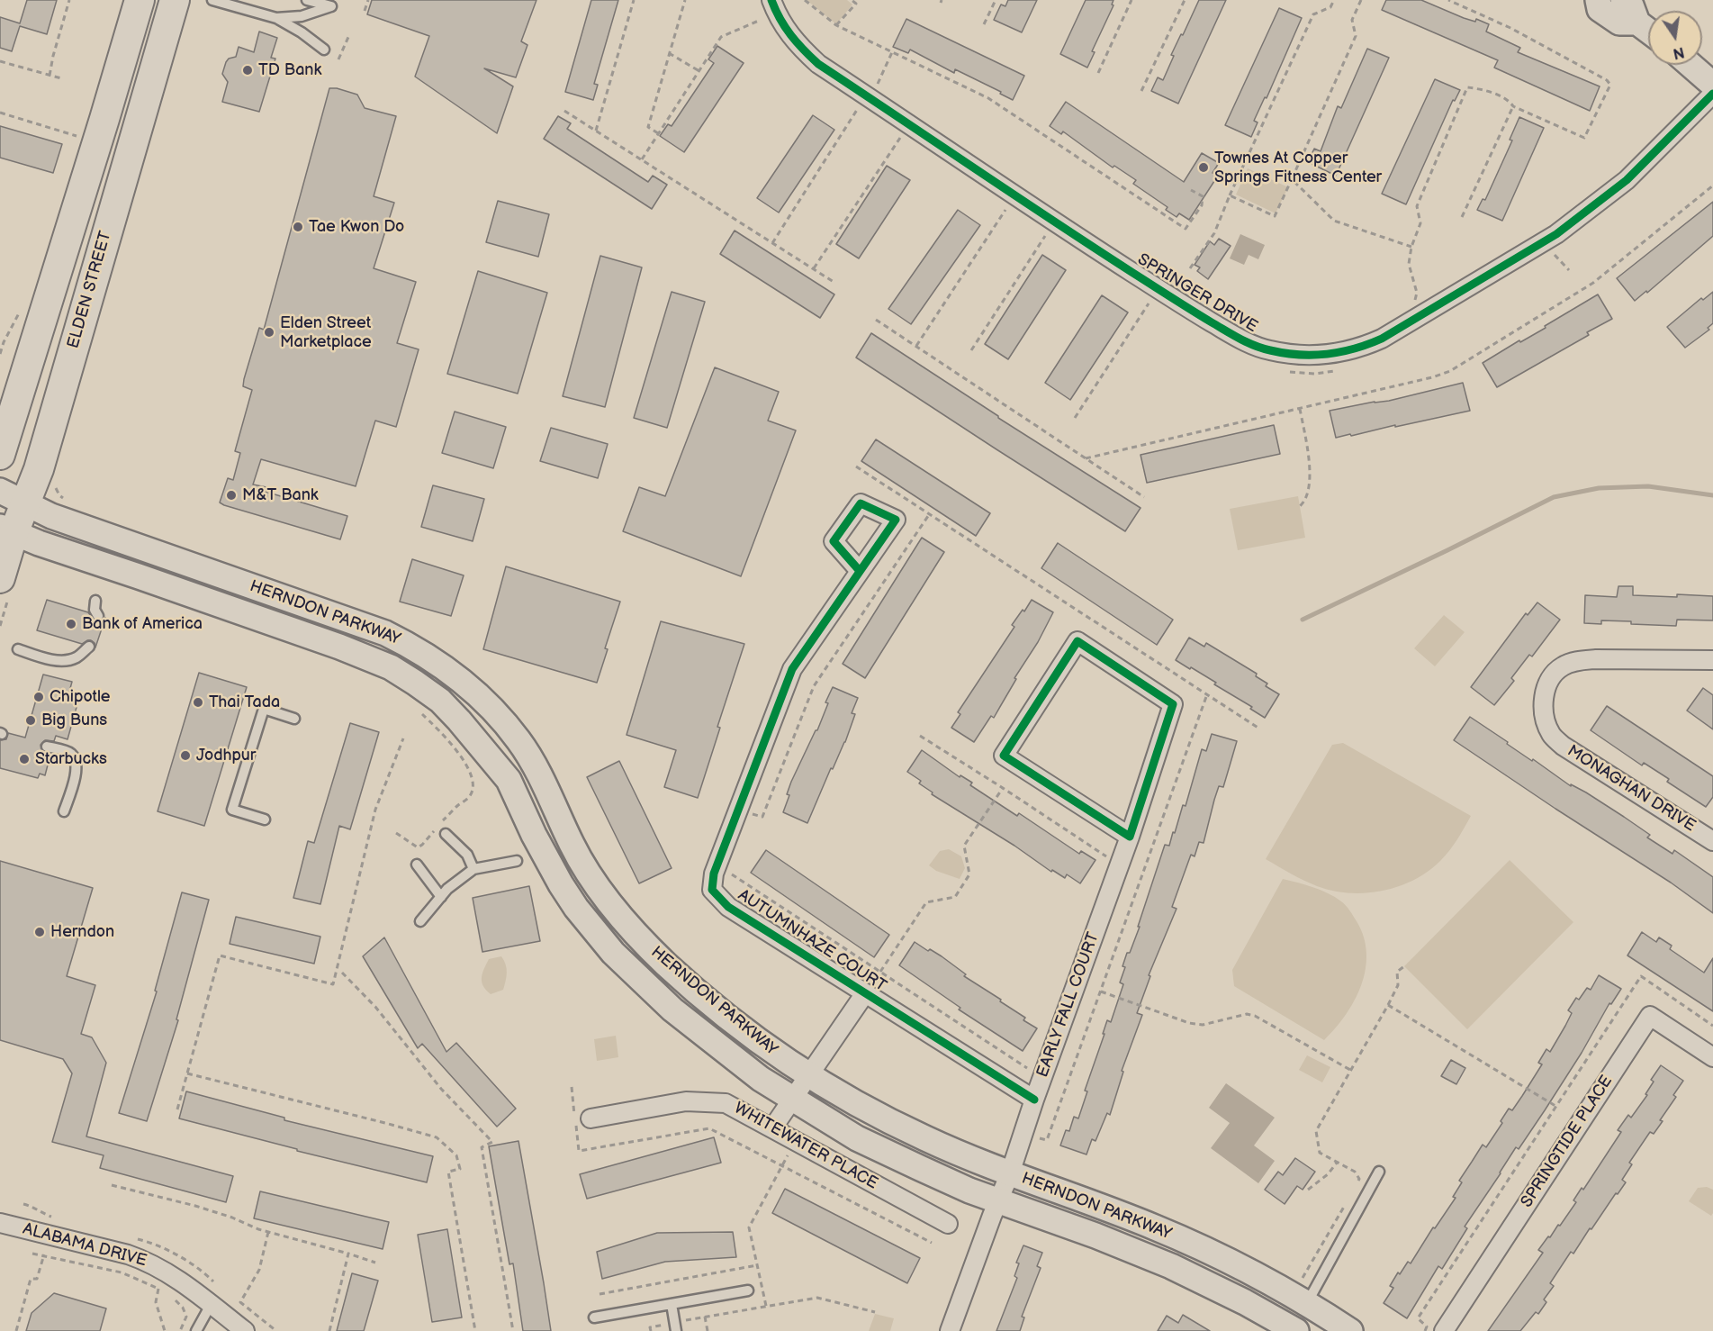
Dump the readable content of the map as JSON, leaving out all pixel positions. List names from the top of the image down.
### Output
{
  "streets": {
    "main road": ["ELDEN STREET", "HERNDON PARKWAY"],
    "street": [
      "SPRINGER DRIVE",
      "MONAGHAN DRIVE",
      "AUTUMNHAZE COURT",
      "EARLY FALL COURT",
      "SPRINGTIDE PLACE",
      "WHITEWATER PLACE",
      "ALABAMA DRIVE"
    ]
  },
  "crossings": [
    ["ELDEN STREET", "HERNDON PARKWAY"],
    ["HERNDON PARKWAY", "EARLY FALL COURT"],
    ["AUTUMNHAZE COURT", "EARLY FALL COURT"]
  ],
  "places": [
    "TD Bank",
    "Townes At Copper Springs Fitness Center",
    "Tae Kwon Do",
    "Elden Street Marketplace",
    "M&T Bank",
    "Bank of America",
    "Chipotle",
    "Thai Tada",
    "Big Buns",
    "Jodhpur",
    "Starbucks",
    "Herndon"
  ],
  "north": "bottom"
}
